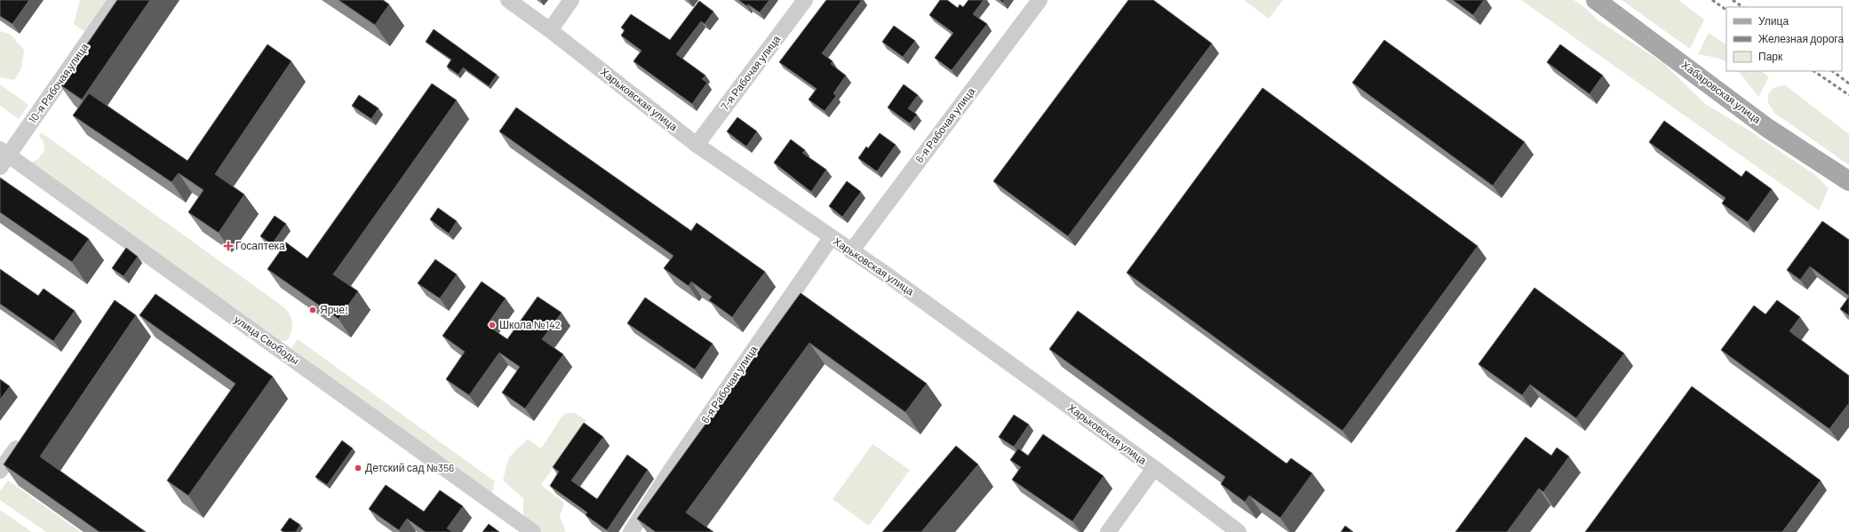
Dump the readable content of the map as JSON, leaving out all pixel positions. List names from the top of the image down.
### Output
{
  "streets": {
    "main road": ["Хабаровская улица"],
    "street": [
      "7-я Рабочая улица",
      "10-я Рабочая улица",
      "Харьковская улица",
      "6-я Рабочая улица",
      "улица Свободы"
    ]
  },
  "crossings": [
    ["7-я Рабочая улица", "Харьковская улица"],
    ["10-я Рабочая улица", "улица Свободы"],
    ["Харьковская улица", "6-я Рабочая улица"]
  ],
  "places": {
    "health": ["Госаптека"],
    "other": ["Ярче!", "Школа №142", "Детский сад №356"]
  },
  "legend": ["Улица", "Железная дорога", "Парк"]
}
